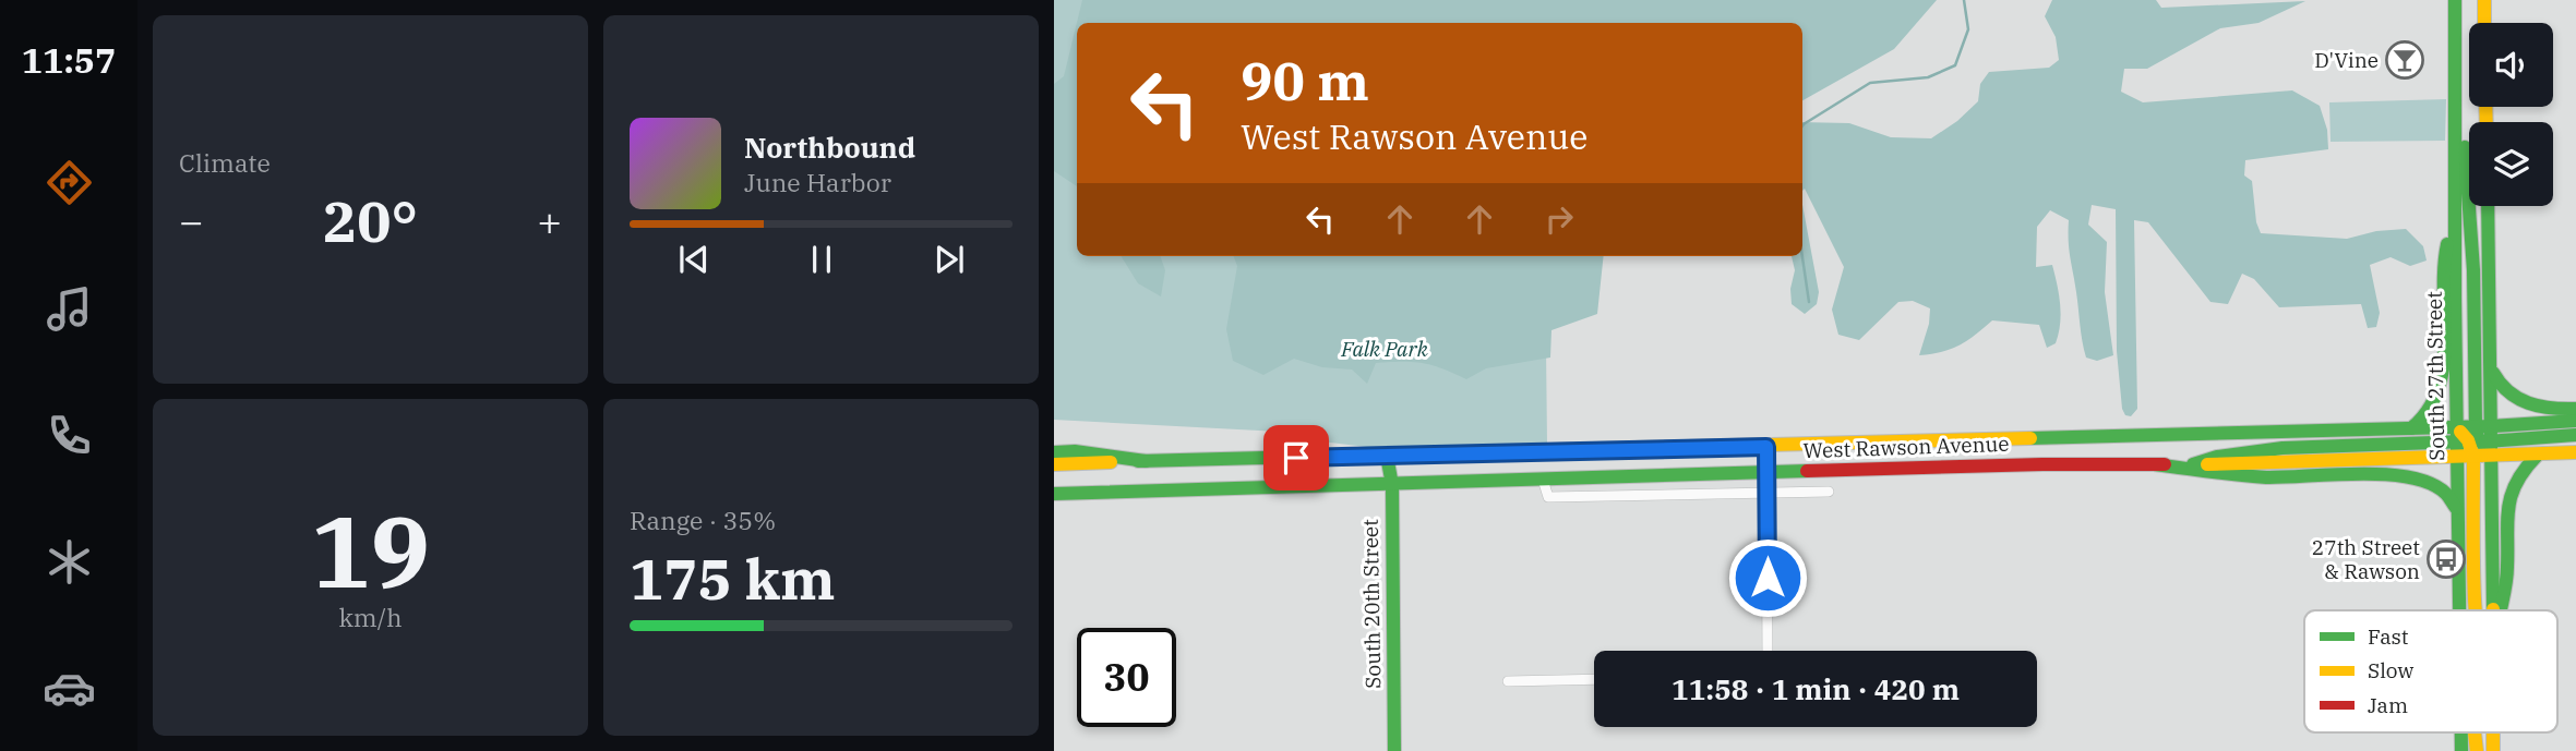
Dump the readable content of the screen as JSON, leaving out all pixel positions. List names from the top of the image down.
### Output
{
  "streets": {
    "main road": ["South 27th Street", "West Rawson Avenue", "South 20th Street"]
  },
  "crossings": [
    ["South 27th Street", "West Rawson Avenue"],
    ["West Rawson Avenue", "South 20th Street"]
  ],
  "parks": ["Falk Park"],
  "places": {
    "bar": ["D'Vine"],
    "bus stop": ["27th Street & Rawson"]
  },
  "legend": ["Fast", "Slow", "Jam"],
  "page": {
    "tabs": "11:57",
    "tile": [
      "Climate",
      ["19", "km/h"],
      ["Range · 35%", "175 km"]
    ],
    "turn": ["90 m", "West Rawson Avenue"],
    "song": ["Northbound", "June Harbor"],
    "heat": ["−", "20°", "+"],
    "limit": "30",
    "trip": "11:58 · 1 min · 420 m"
  }
}
